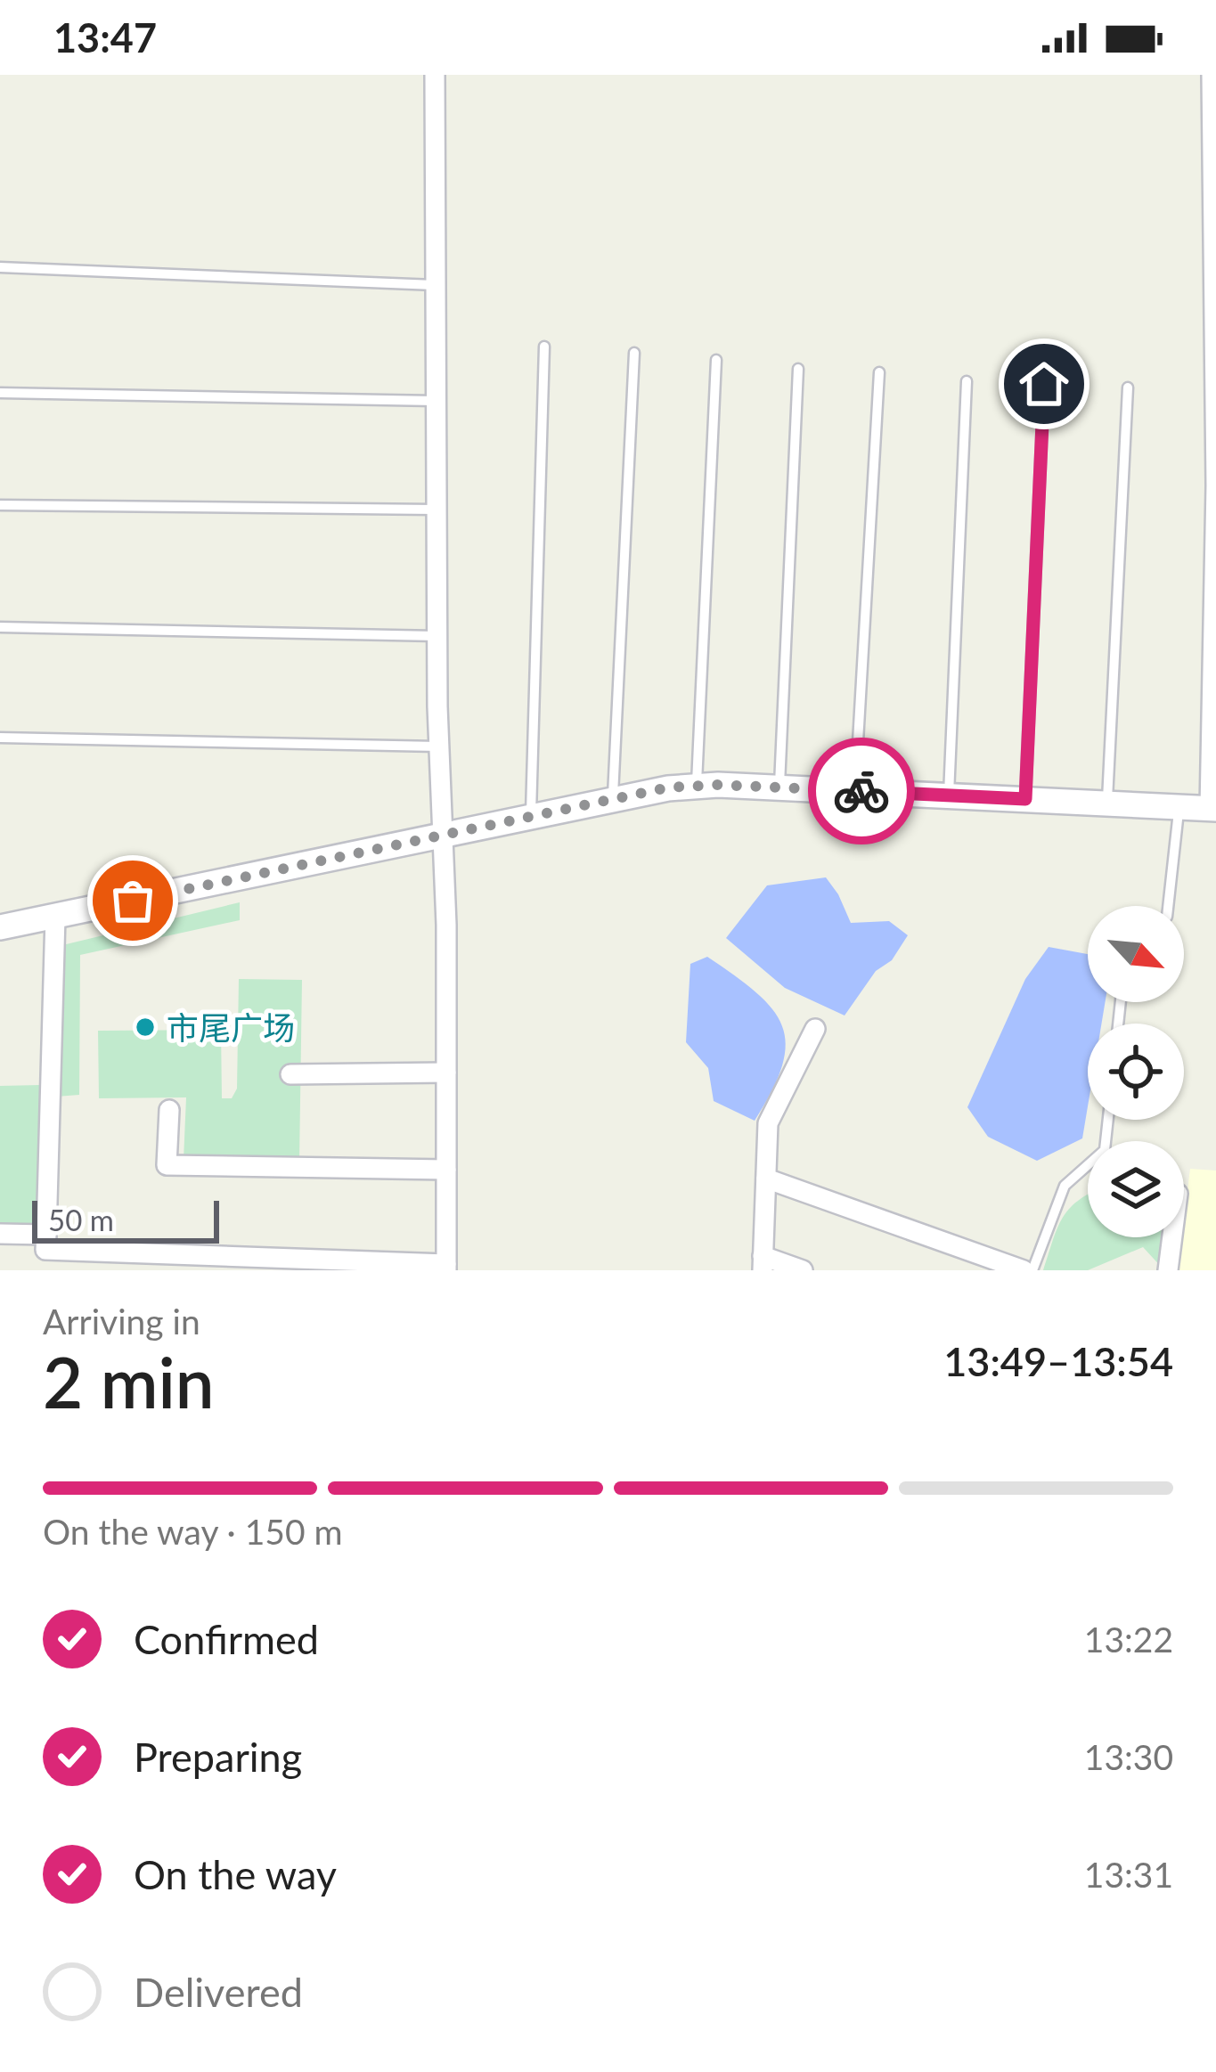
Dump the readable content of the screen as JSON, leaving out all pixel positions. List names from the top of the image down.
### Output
{
  "places": ["市尾广场"],
  "scale_bar": "50 m",
  "north": "bottom right",
  "page": {
    "status": "13:47",
    "scale": "50 m",
    "heading": ["2 min", "Arriving in", "13:49–13:54"],
    "bar": "On the way · 150 m",
    "list": [
      ["Confirmed", "13:22"],
      ["Preparing", "13:30"],
      ["On the way", "13:31"],
      "Delivered"
    ]
  }
}
